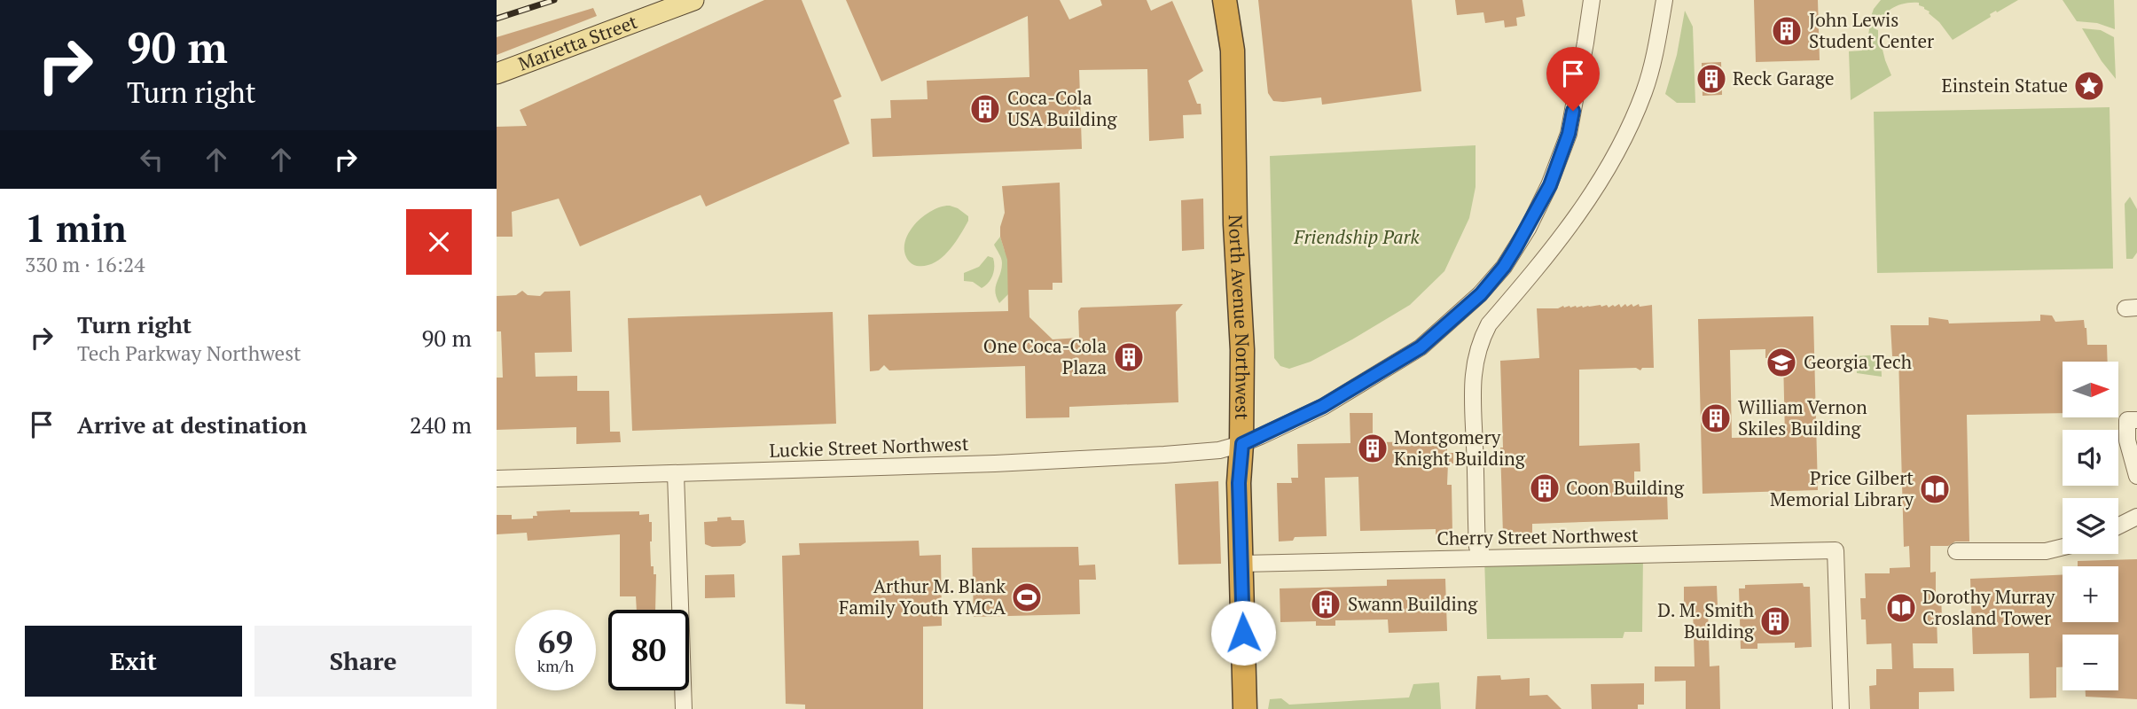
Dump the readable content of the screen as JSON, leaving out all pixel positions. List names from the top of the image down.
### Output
{
  "streets": {
    "highway": ["North Avenue Northwest"],
    "main road": ["Marietta Street"],
    "street": ["Luckie Street Northwest", "Cherry Street Northwest"]
  },
  "crossings": [
    ["North Avenue Northwest", "Luckie Street Northwest"],
    ["North Avenue Northwest", "Cherry Street Northwest"]
  ],
  "parks": ["Friendship Park"],
  "places": {
    "building": [
      "John Lewis Student Center",
      "Reck Garage",
      "Coca-Cola USA Building",
      "One Coca-Cola Plaza",
      "William Vernon Skiles Building",
      "Montgomery Knight Building",
      "Coon Building",
      "Swann Building",
      "D. M. Smith Building"
    ],
    "place": ["Einstein Statue"],
    "school or university": ["Georgia Tech"],
    "library": ["Price Gilbert Memorial Library", "Dorothy Murray Crosland Tower"],
    "sports": ["Arthur M. Blank Family Youth YMCA"]
  },
  "north": "right",
  "page": {
    "turn": ["90 m", "Turn right"],
    "heading": ["1 min", "330 m · 16:24"],
    "list": [
      {
        "name": "Turn right",
        "note": "Tech Parkway Northwest",
        "value": "90 m"
      },
      {
        "name": "Arrive at destination",
        "value": "240 m"
      }
    ],
    "map_buttons": ["+", "−"],
    "speed": "69 km/h",
    "limit": "80",
    "buttons": ["Exit", "Share"]
  }
}
